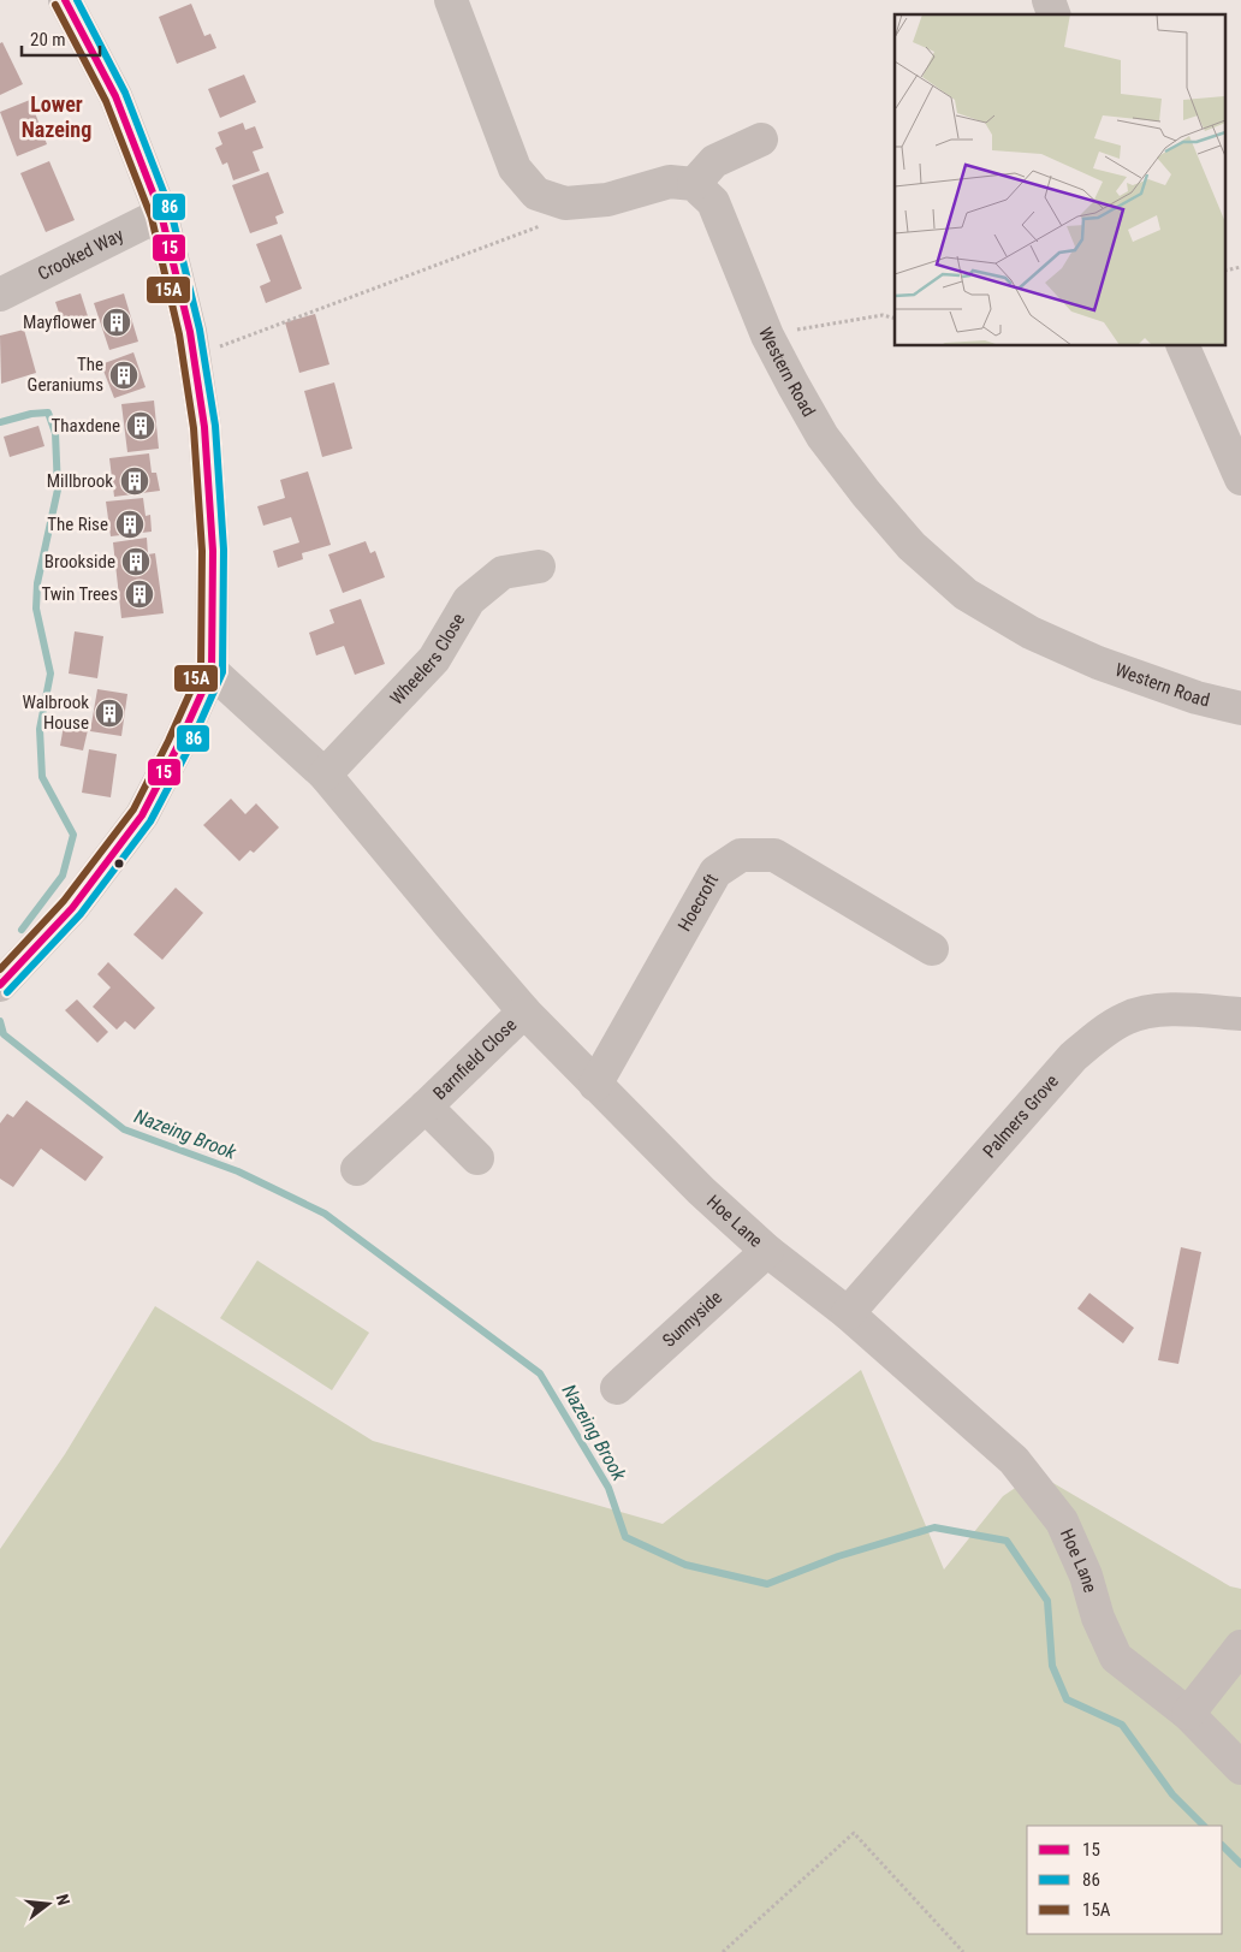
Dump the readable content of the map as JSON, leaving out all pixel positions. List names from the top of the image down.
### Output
{
  "streets": {
    "street": [
      "Crooked Way",
      "Western Road",
      "Wheelers Close",
      "Hoecroft",
      "Barnfield Close",
      "Palmers Grove",
      "Hoe Lane",
      "Sunnyside"
    ]
  },
  "crossings": [
    ["Wheelers Close", "Hoe Lane"],
    ["Hoecroft", "Hoe Lane"],
    ["Barnfield Close", "Hoe Lane"],
    ["Palmers Grove", "Hoe Lane"],
    ["Hoe Lane", "Sunnyside"]
  ],
  "districts": ["Lower Nazeing"],
  "water": ["Nazeing Brook"],
  "places": {
    "building": [
      "Mayflower",
      "The Geraniums",
      "Thaxdene",
      "Millbrook",
      "The Rise",
      "Brookside",
      "Twin Trees",
      "Walbrook House"
    ]
  },
  "lines": ["transit line 15", "transit line 86", "transit line 15A"],
  "legend": ["15", "86", "15A"],
  "scale_bar": "20 m",
  "north": "right"
}
